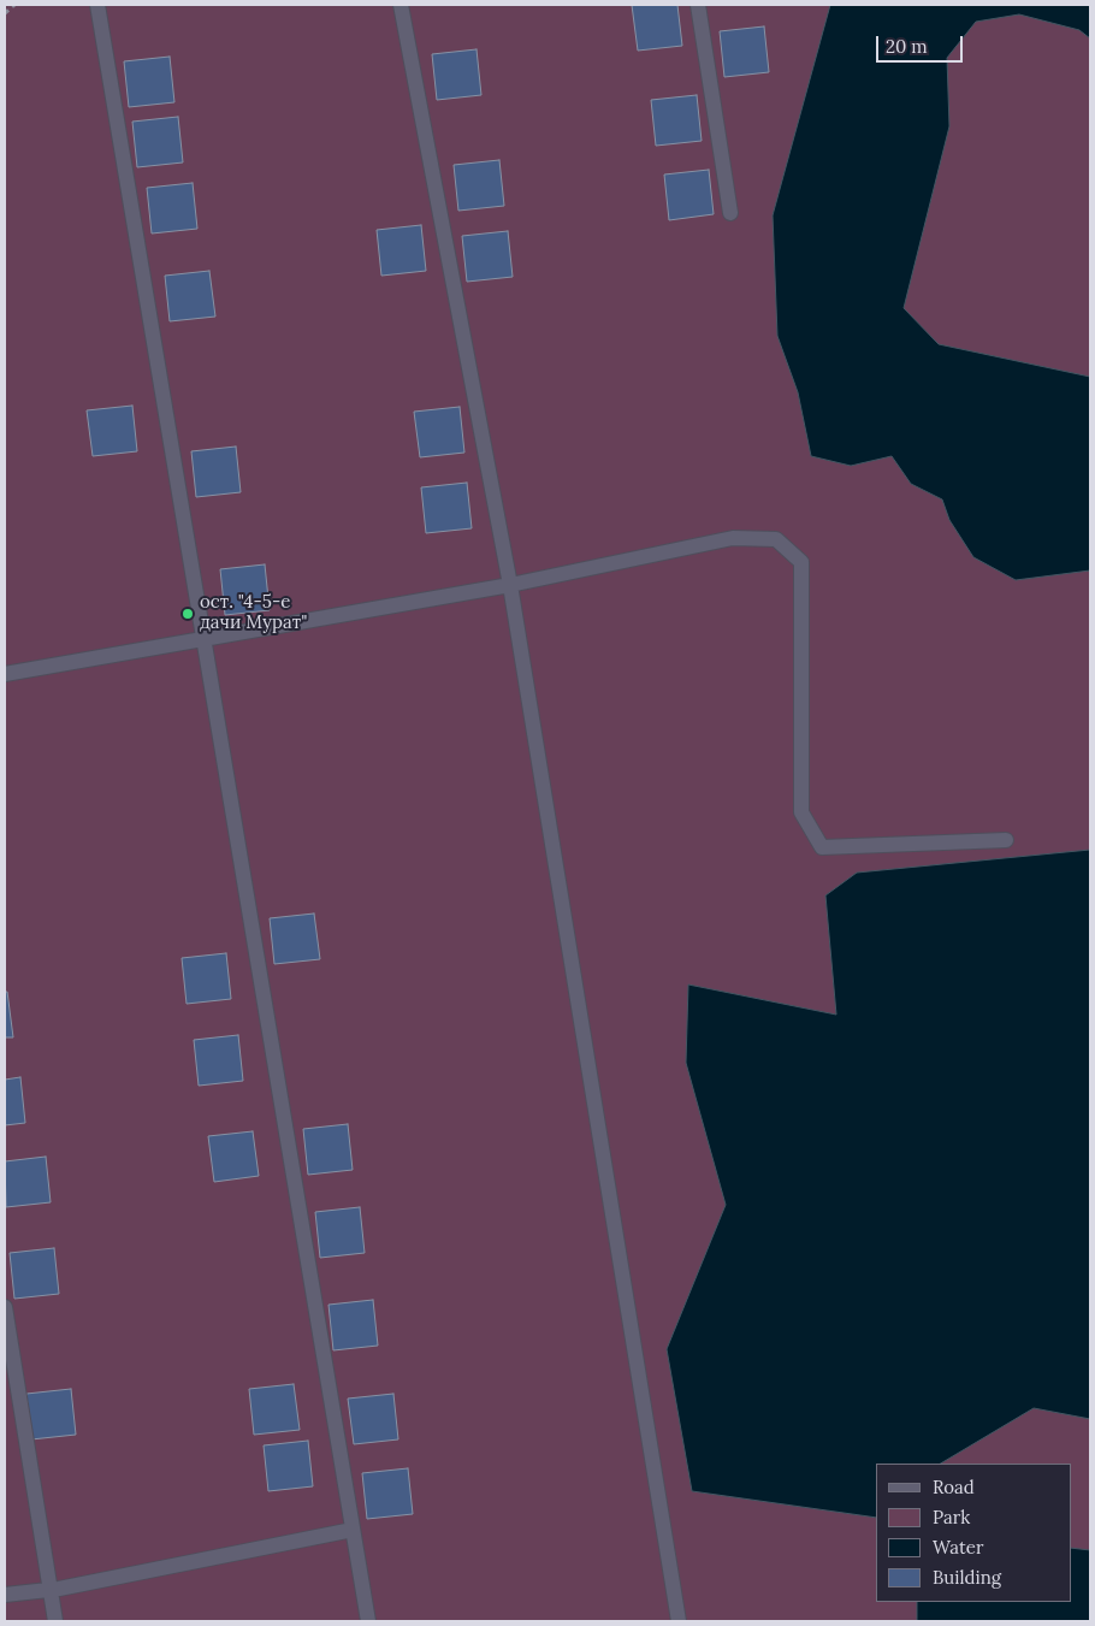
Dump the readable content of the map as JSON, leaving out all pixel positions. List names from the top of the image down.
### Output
{
  "places": ["ост. \"4-5-е дачи Мурат\""],
  "legend": [
    "Road",
    "Park",
    "Water",
    "Building"
  ],
  "scale_bar": "20 m"
}
